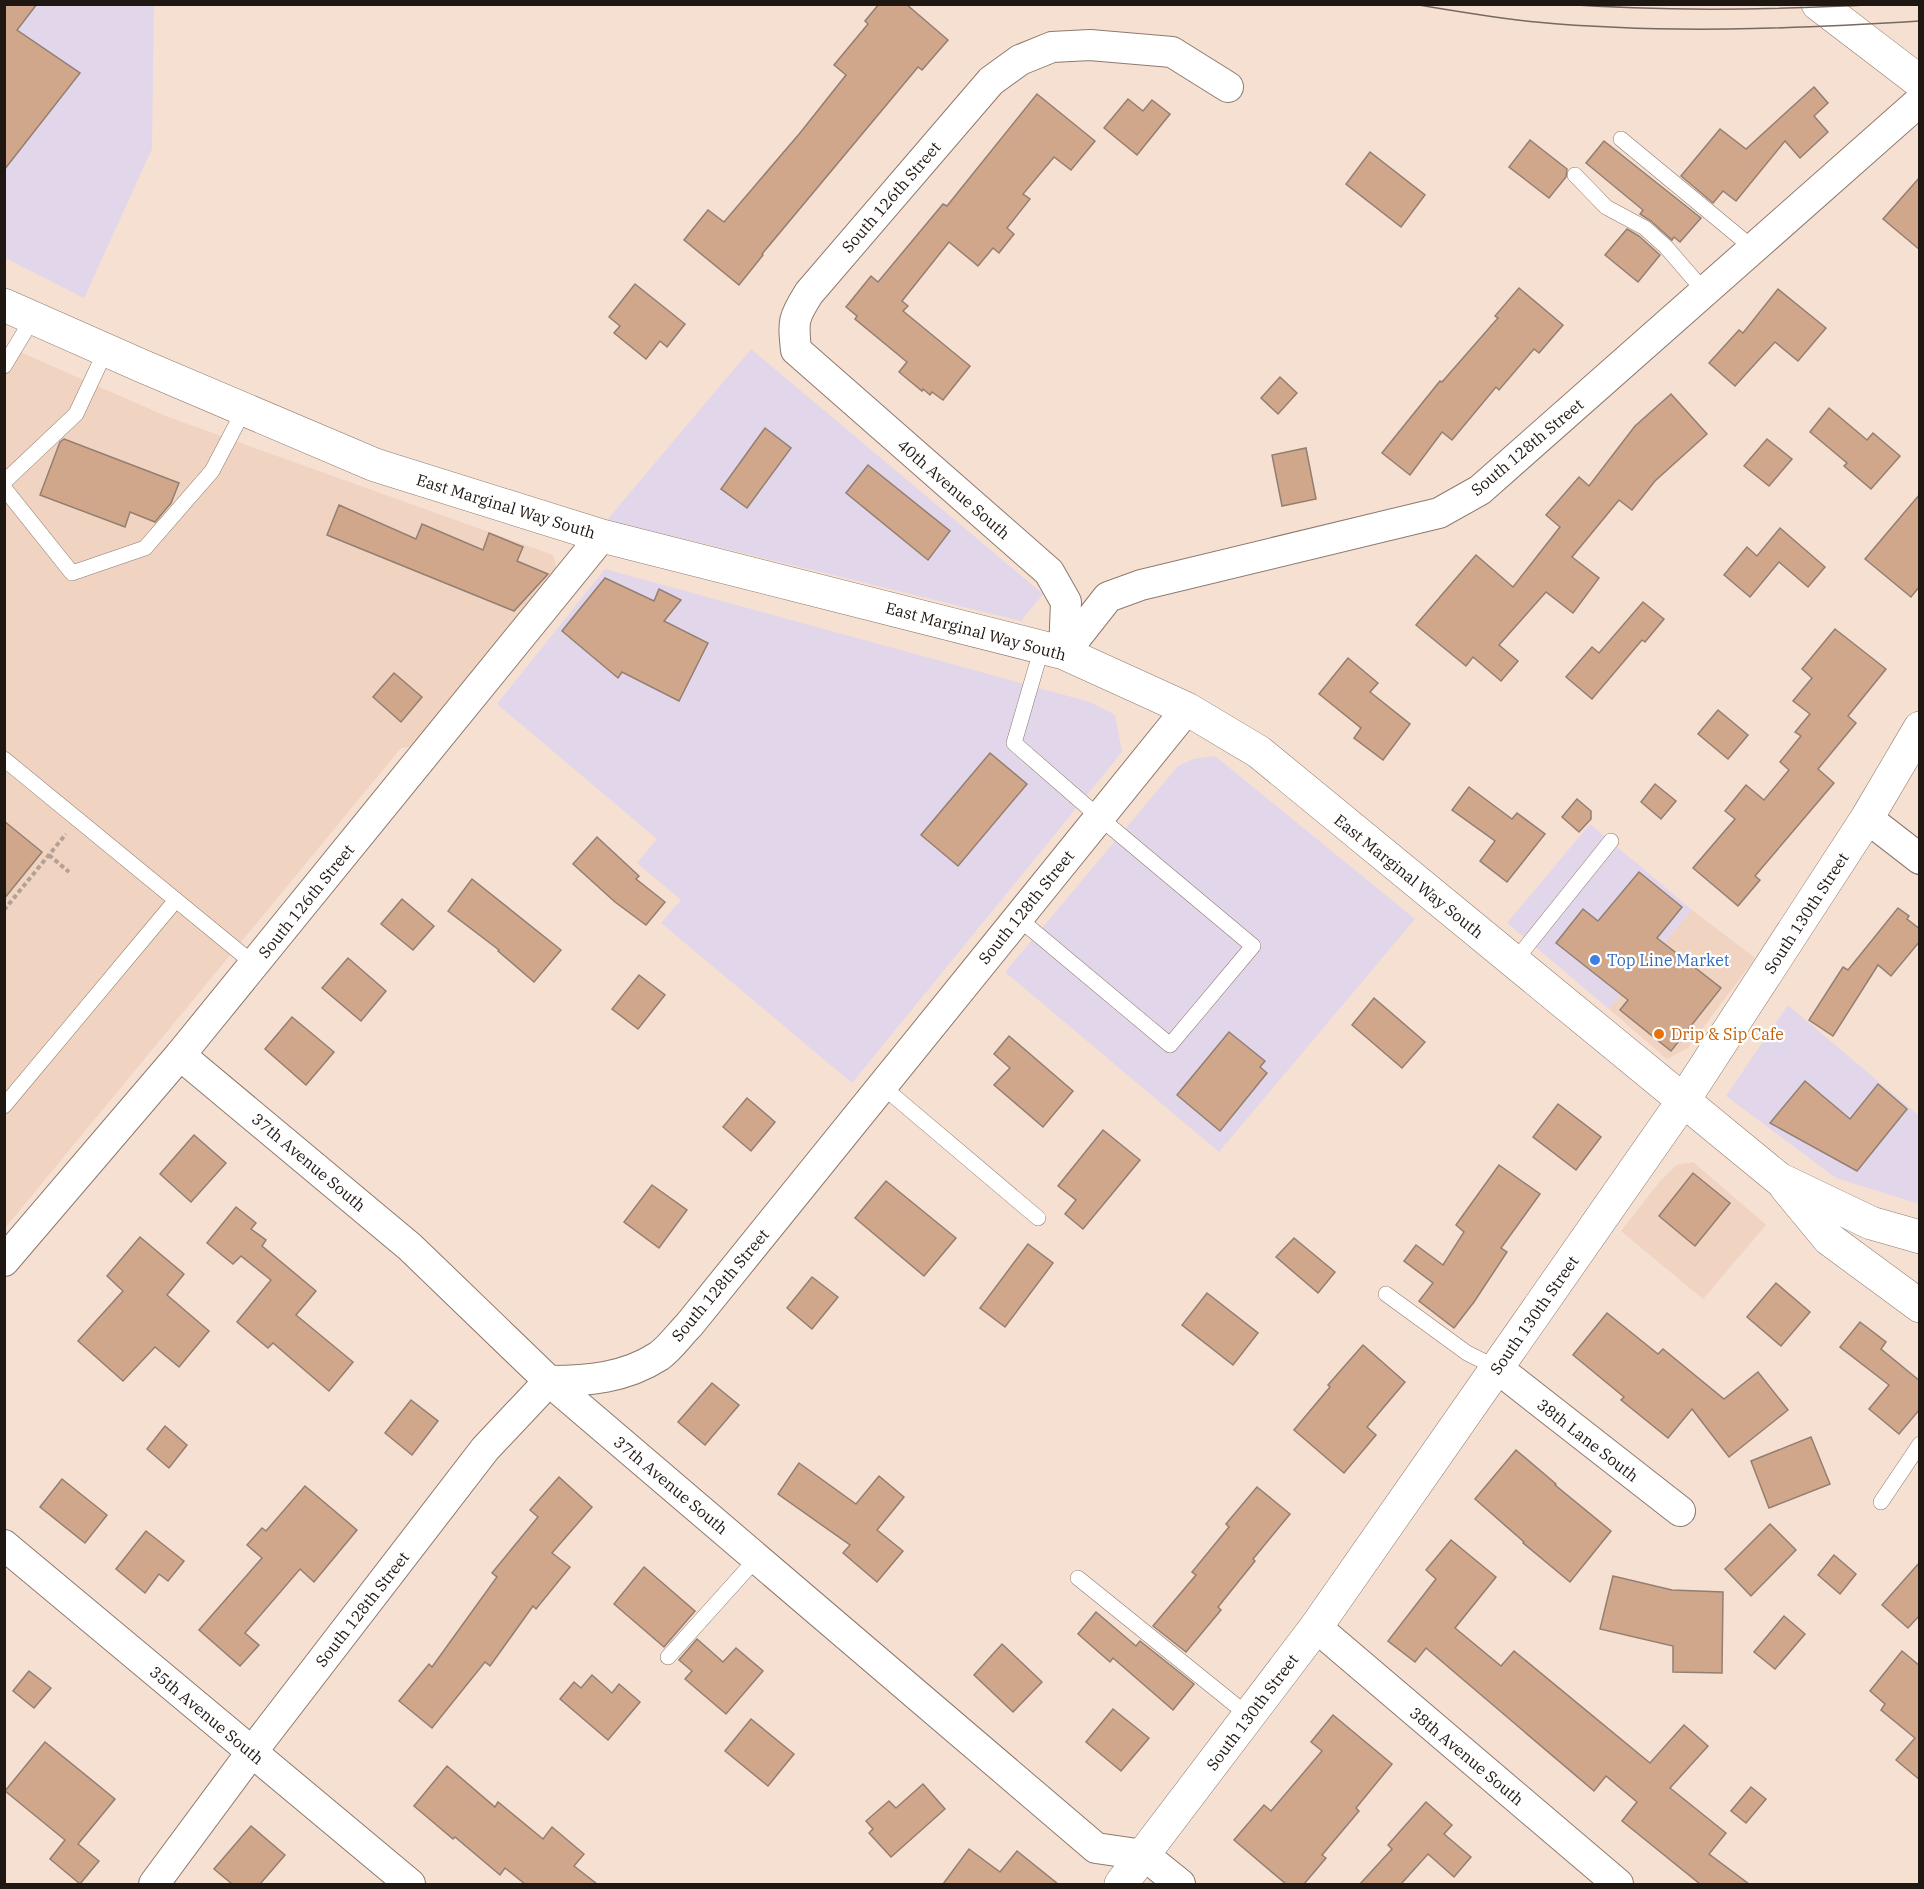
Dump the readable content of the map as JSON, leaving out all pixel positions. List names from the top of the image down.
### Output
{
  "streets": {
    "street": [
      "South 126th Street",
      "South 128th Street",
      "40th Avenue South",
      "East Marginal Way South",
      "South 130th Street",
      "37th Avenue South",
      "38th Lane South",
      "35th Avenue South",
      "38th Avenue South"
    ]
  },
  "crossings": [
    ["South 126th Street", "40th Avenue South"],
    ["South 126th Street", "East Marginal Way South"],
    ["South 126th Street", "37th Avenue South"],
    ["South 128th Street", "40th Avenue South"],
    ["South 128th Street", "East Marginal Way South"],
    ["South 128th Street", "37th Avenue South"],
    ["South 128th Street", "35th Avenue South"],
    ["40th Avenue South", "East Marginal Way South"],
    ["East Marginal Way South", "South 130th Street"],
    ["South 130th Street", "37th Avenue South"],
    ["South 130th Street", "38th Lane South"],
    ["South 130th Street", "38th Avenue South"]
  ],
  "places": ["Top Line Market", "Drip & Sip Cafe"]
}
